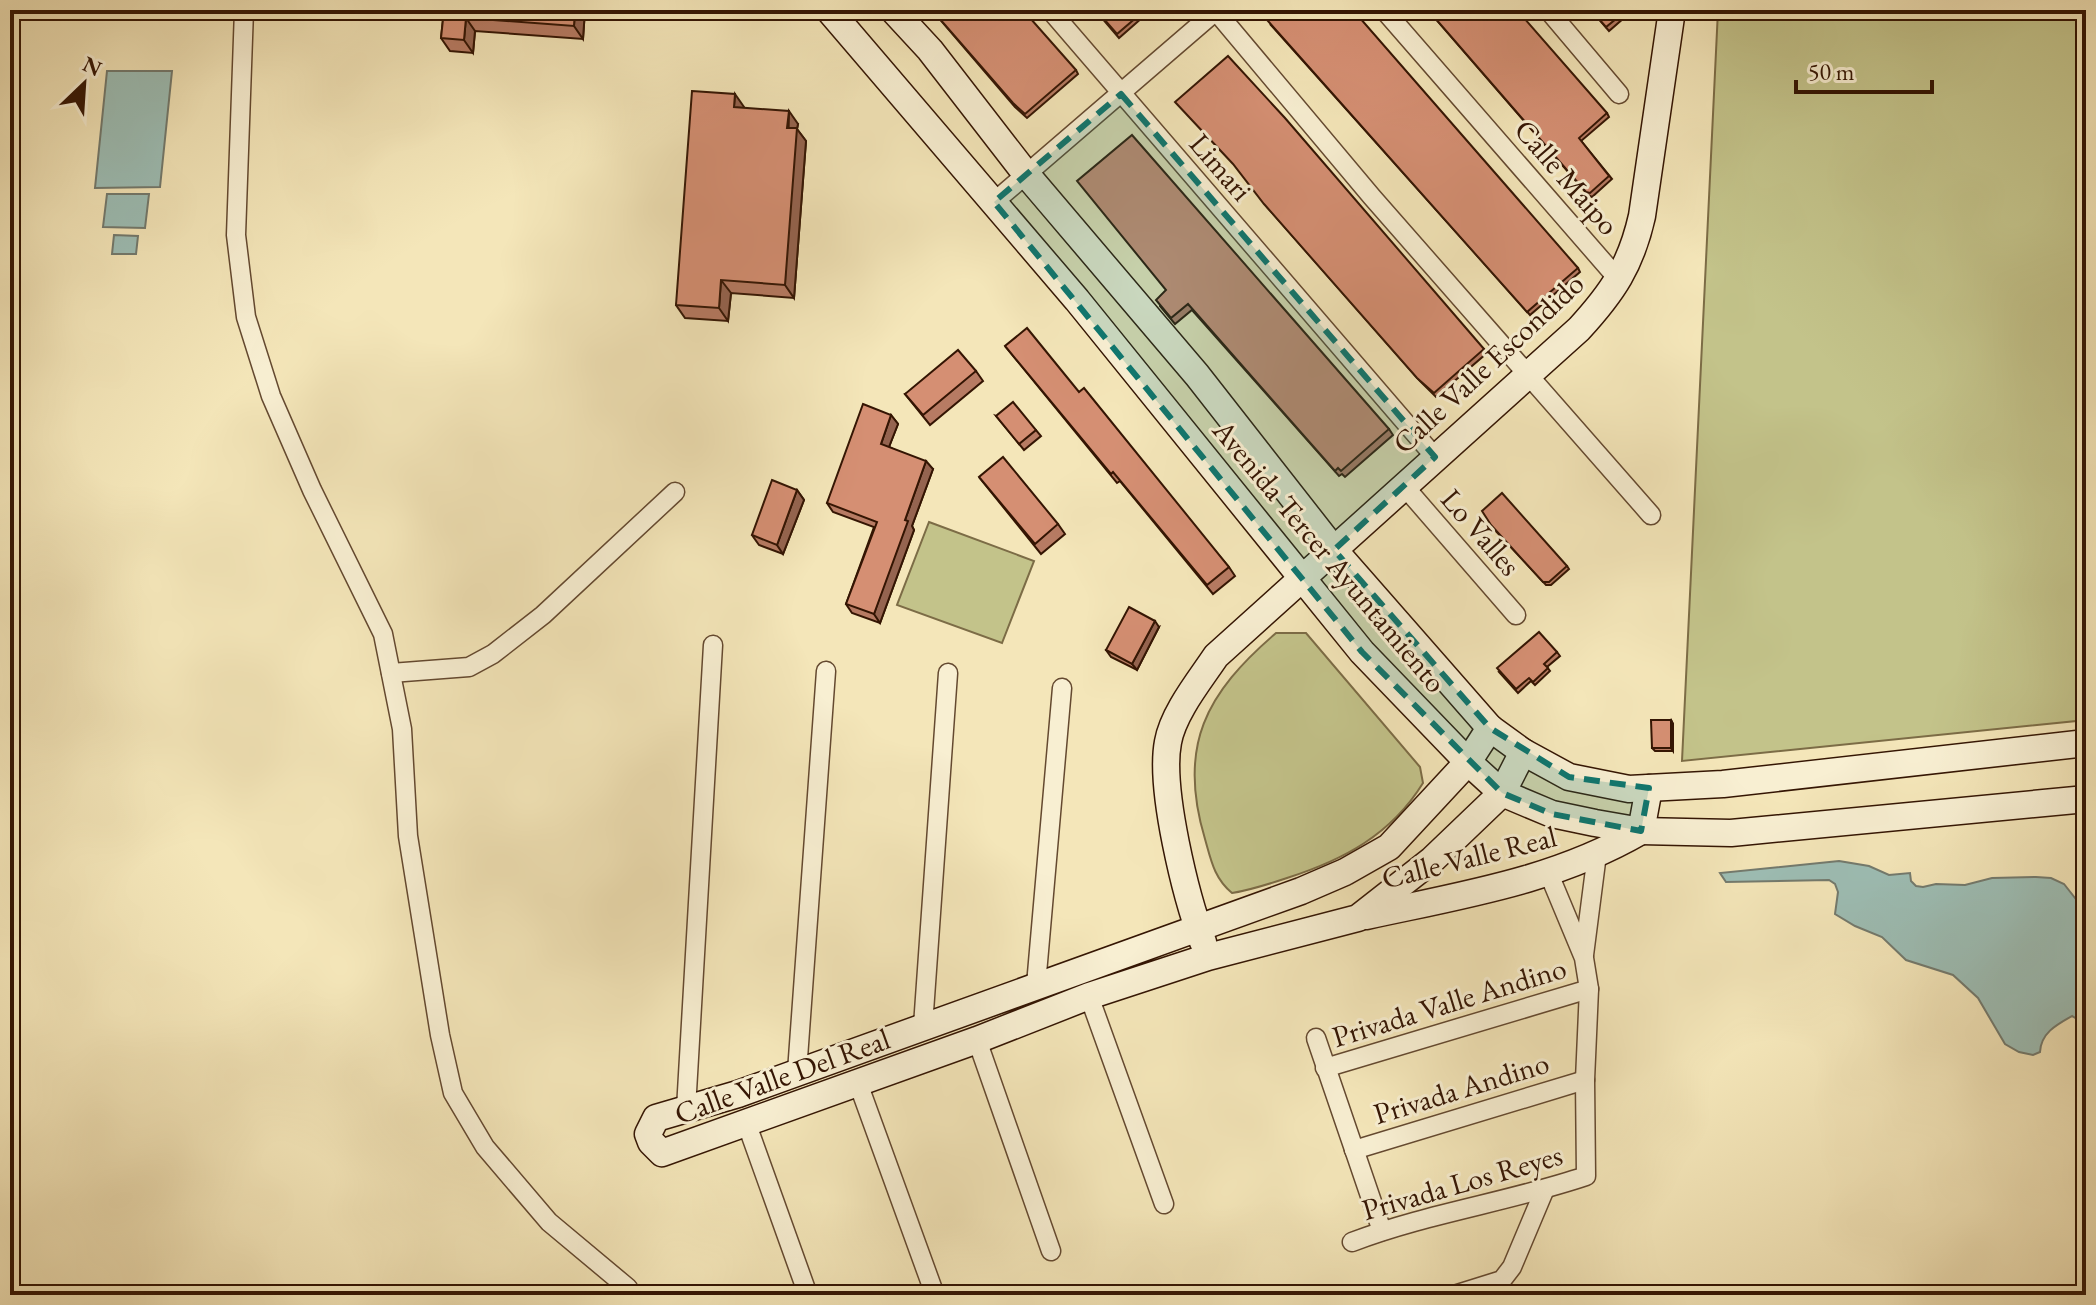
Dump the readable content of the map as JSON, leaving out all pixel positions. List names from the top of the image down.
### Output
{
  "streets": {
    "street": [
      "Limari",
      "Calle Maipo",
      "Calle Valle Escondido",
      "Lo Valles",
      "Avenida Tercer Ayuntamiento",
      "Calle Valle Real",
      "Privada Valle Andino",
      "Calle Valle Del Real",
      "Privada Andino",
      "Privada Los Reyes"
    ]
  },
  "crossings": [
    ["Limari", "Calle Valle Escondido"],
    ["Calle Maipo", "Calle Valle Escondido"],
    ["Calle Valle Escondido", "Lo Valles"],
    ["Calle Valle Escondido", "Avenida Tercer Ayuntamiento"],
    ["Calle Valle Escondido", "Calle Valle Del Real"],
    ["Avenida Tercer Ayuntamiento", "Calle Valle Real"],
    ["Avenida Tercer Ayuntamiento", "Calle Valle Del Real"],
    ["Calle Valle Real", "Privada Valle Andino"],
    ["Calle Valle Real", "Calle Valle Del Real"],
    ["Privada Valle Andino", "Privada Andino"],
    ["Privada Valle Andino", "Privada Los Reyes"]
  ],
  "scale_bar": "50 m",
  "north": "top right"
}
